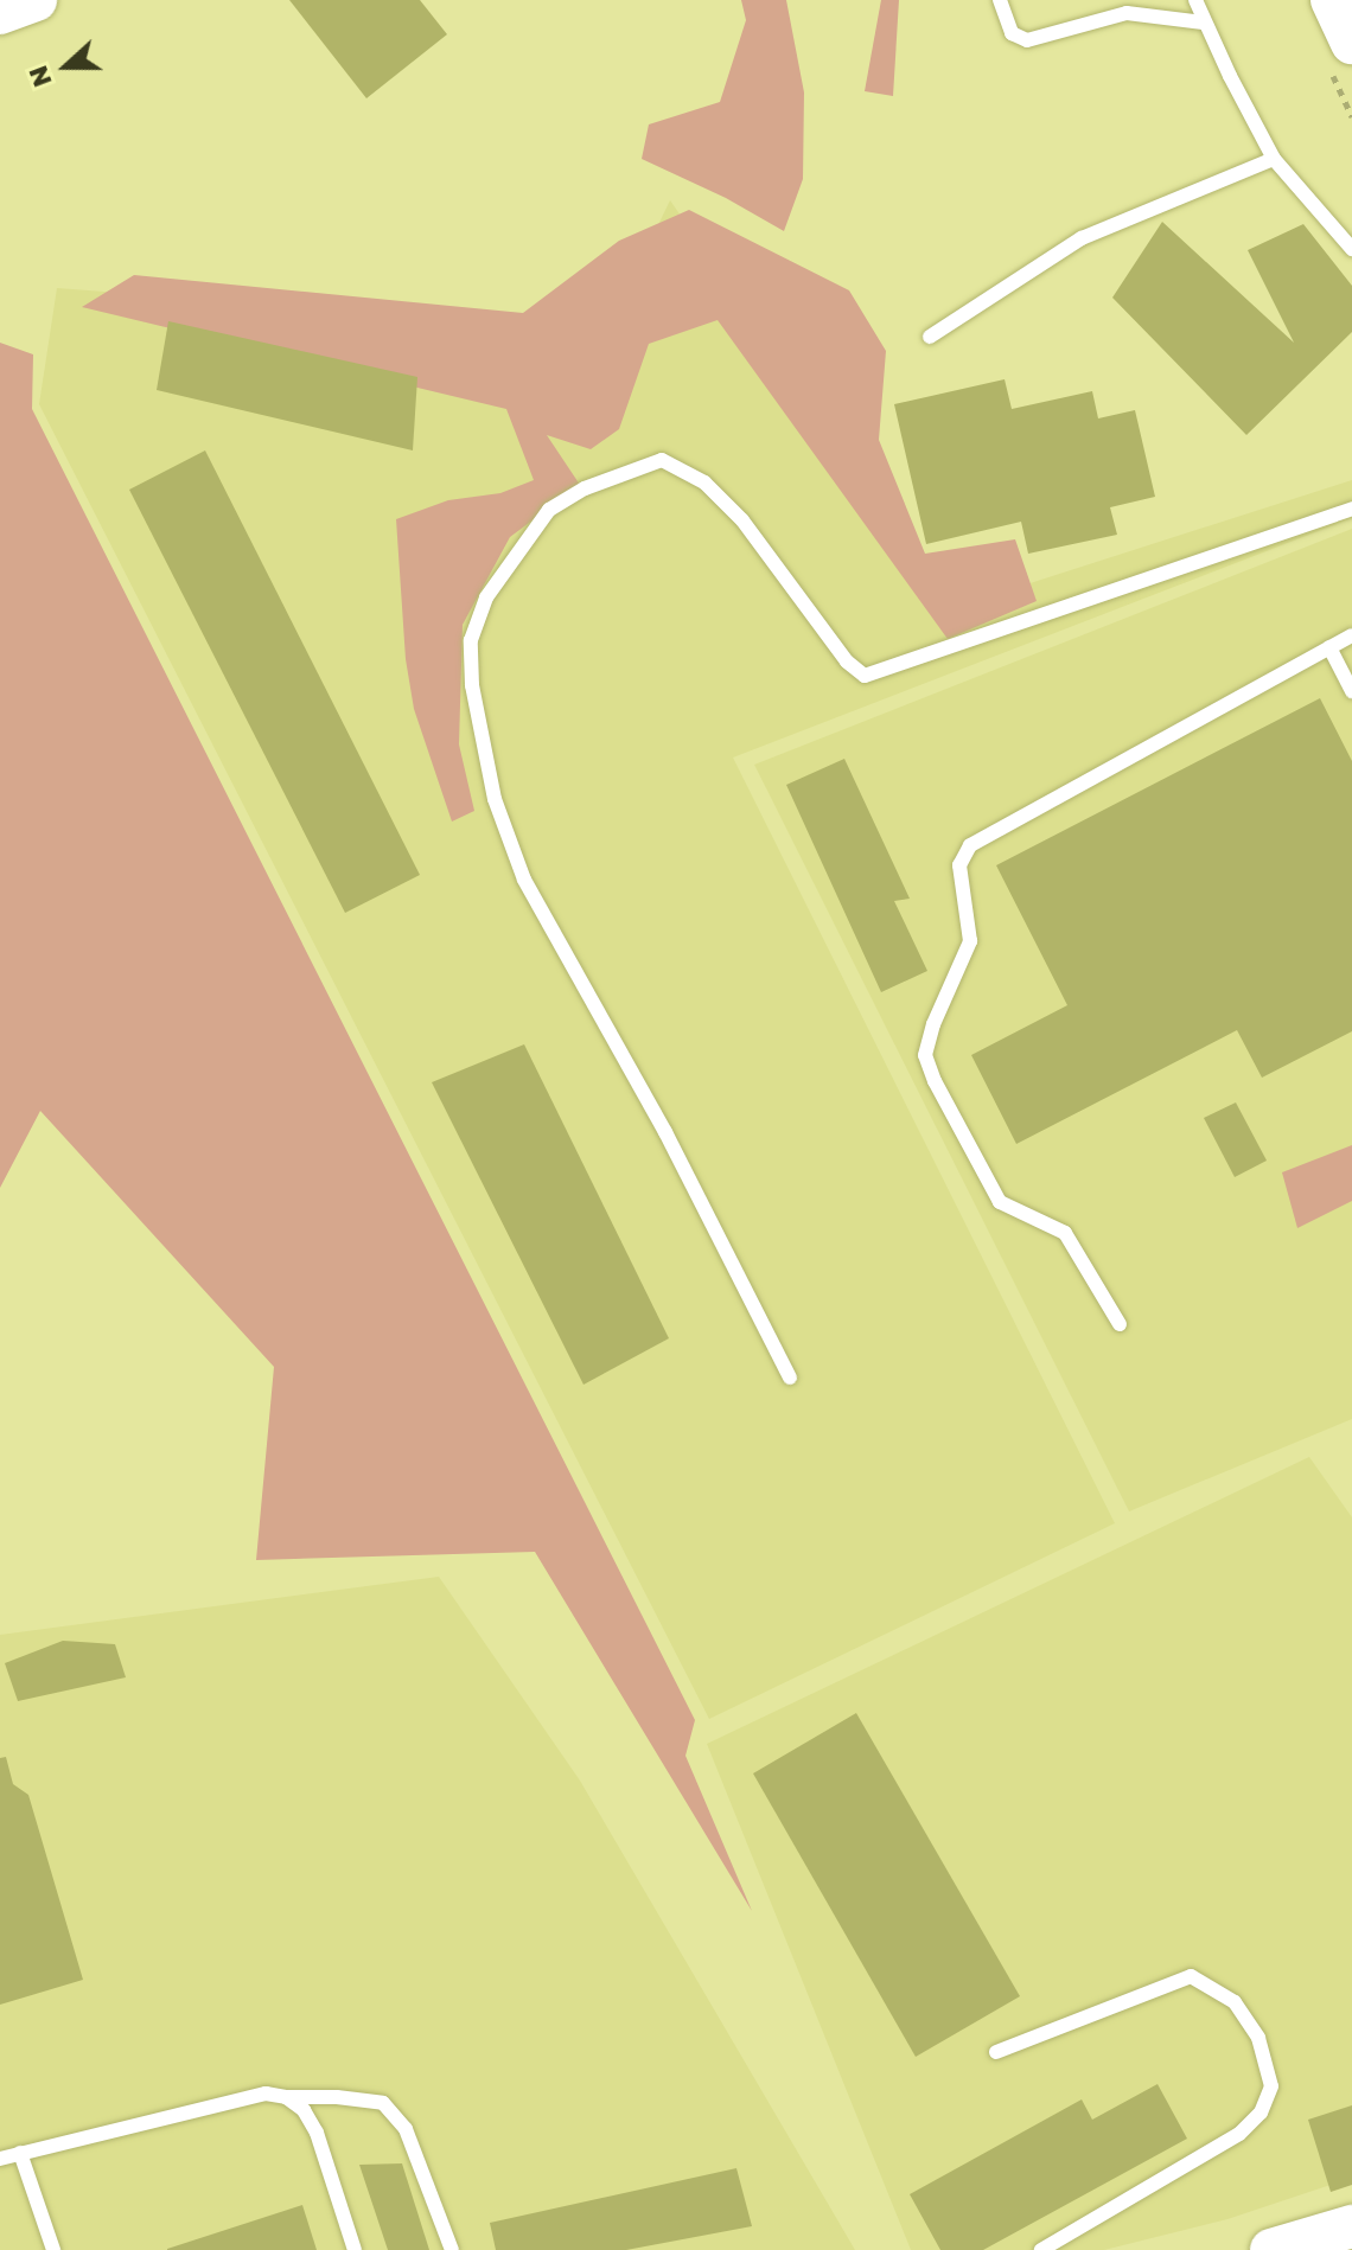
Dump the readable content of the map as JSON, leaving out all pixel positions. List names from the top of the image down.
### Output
{
  "north": "left"
}
